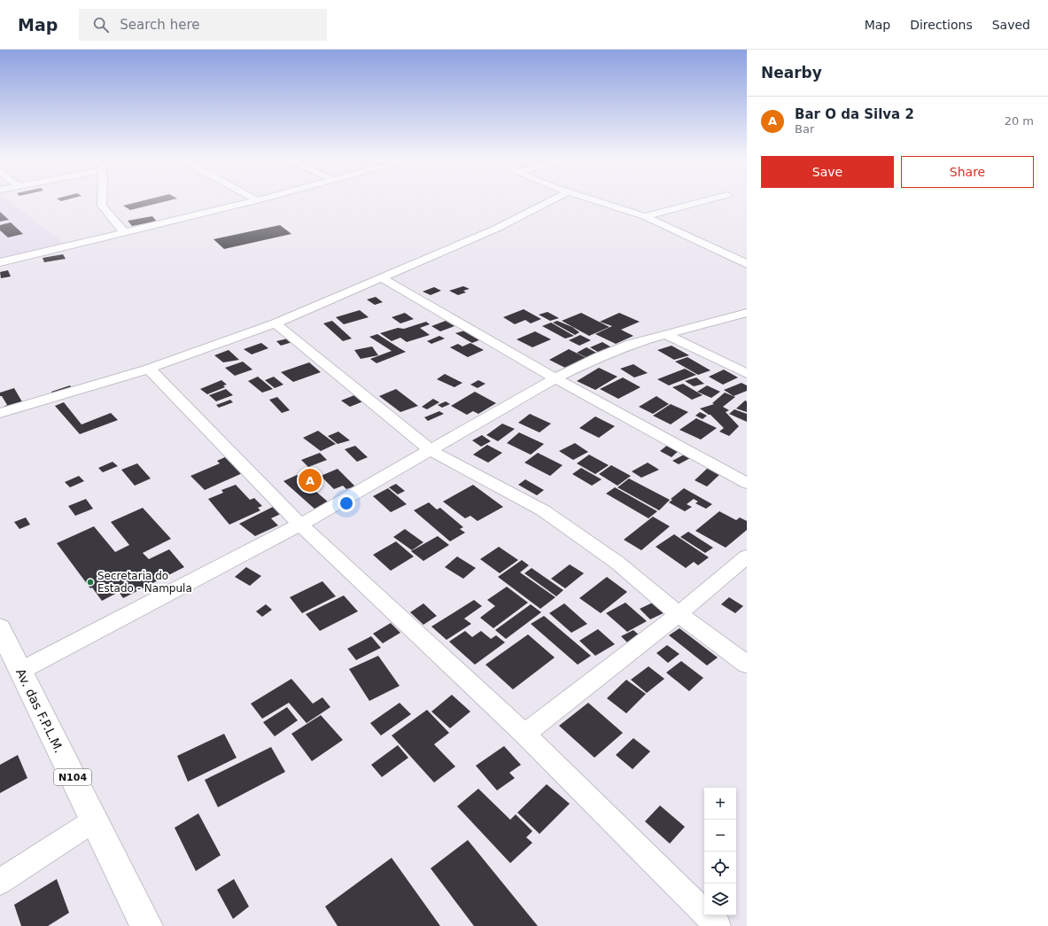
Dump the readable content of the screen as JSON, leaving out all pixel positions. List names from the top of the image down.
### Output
{
  "streets": {
    "main road": ["Av. das F.P.L.M.", "N104"]
  },
  "places": ["Secretaria do Estado - Nampula"],
  "page": {
    "header": "Map",
    "search": "Search here",
    "nav": ["Map", "Directions", "Saved"],
    "heading": "Nearby",
    "list": [
      {
        "mark": "A",
        "name": "Bar O da Silva 2",
        "note": "Bar",
        "value": "20 m"
      }
    ],
    "buttons": ["Save", "Share"],
    "pins": "A",
    "map_buttons": ["+", "−"]
  }
}
